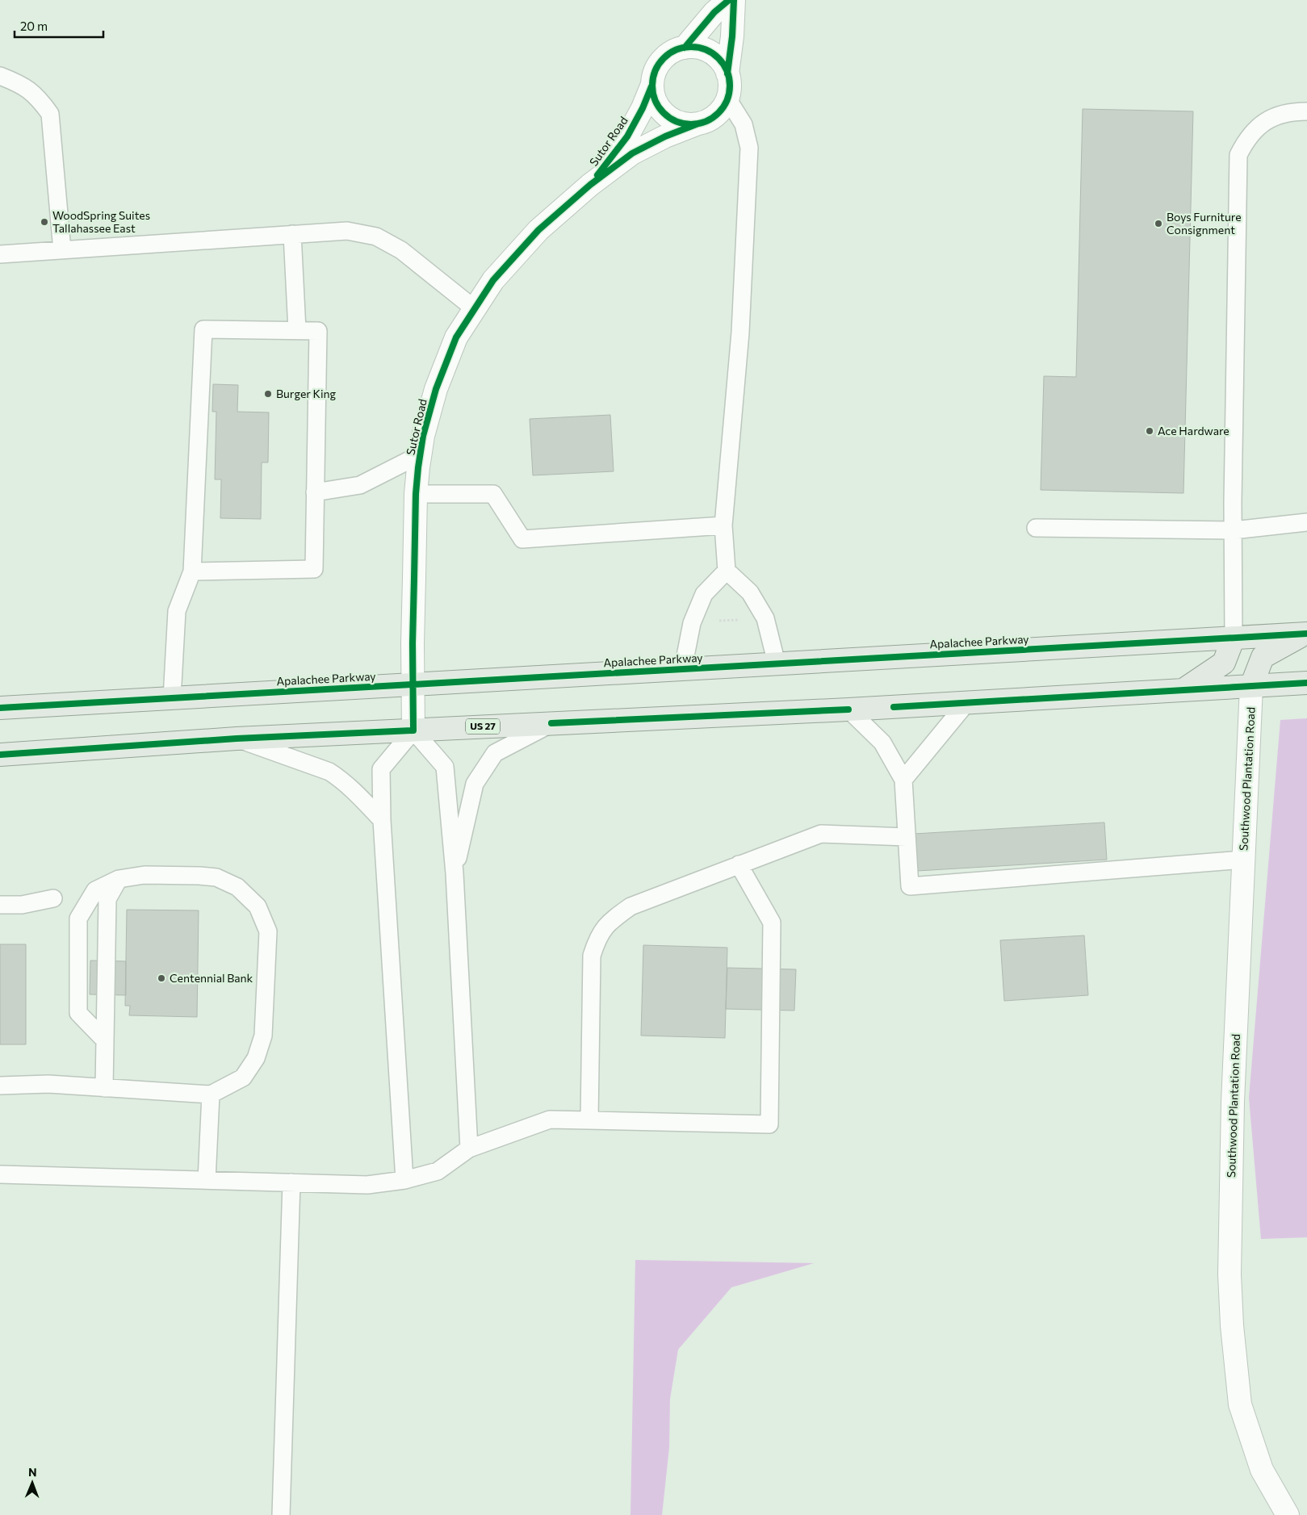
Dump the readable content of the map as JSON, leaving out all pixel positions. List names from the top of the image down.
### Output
{
  "streets": {
    "main road": ["Apalachee Parkway", "US 27"],
    "street": ["Sutor Road", "Southwood Plantation Road"]
  },
  "crossings": [
    ["Sutor Road", "Apalachee Parkway"],
    ["Sutor Road", "US 27"],
    ["US 27", "Southwood Plantation Road"]
  ],
  "places": [
    "WoodSpring Suites Tallahassee East",
    "Boys Furniture Consignment",
    "Burger King",
    "Ace Hardware",
    "Centennial Bank"
  ],
  "scale_bar": "20 m",
  "north": "top"
}
